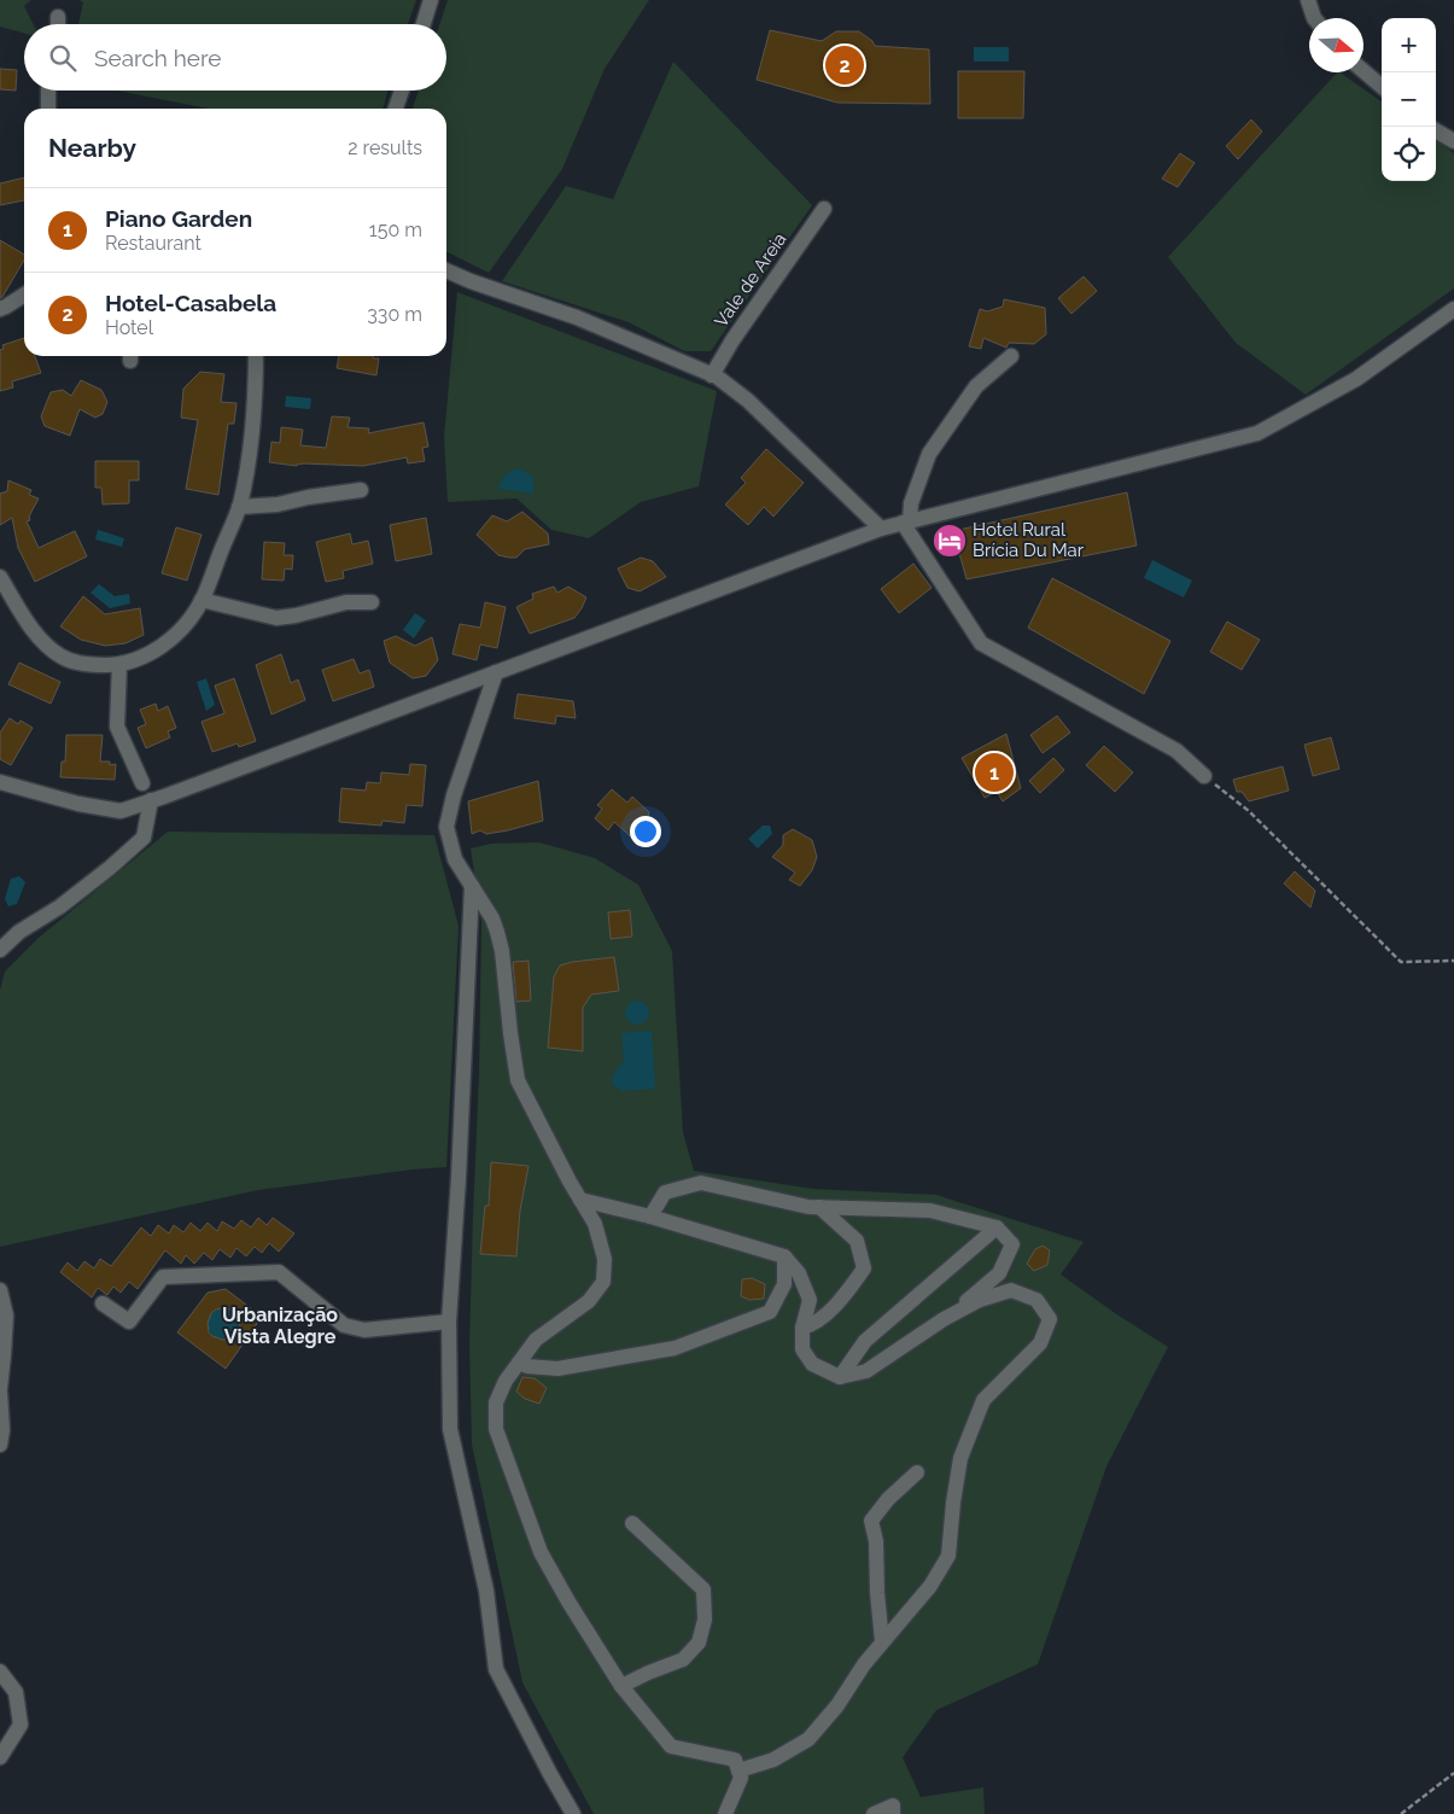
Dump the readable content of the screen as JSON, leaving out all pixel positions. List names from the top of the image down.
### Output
{
  "streets": {
    "street": ["Vale de Areia"]
  },
  "districts": ["Urbanização Vista Alegre"],
  "places": {
    "hotel": ["Hotel Rural Brícia Du Mar"]
  },
  "north": "right",
  "page": {
    "map_buttons": ["+", "−"],
    "search": "Search here",
    "pins": ["2", "1"],
    "heading": ["Nearby", "2 results"],
    "list": [
      {
        "mark": "1",
        "name": "Piano Garden",
        "note": "Restaurant",
        "value": "150 m"
      },
      {
        "mark": "2",
        "name": "Hotel-Casabela",
        "note": "Hotel",
        "value": "330 m"
      }
    ]
  }
}
